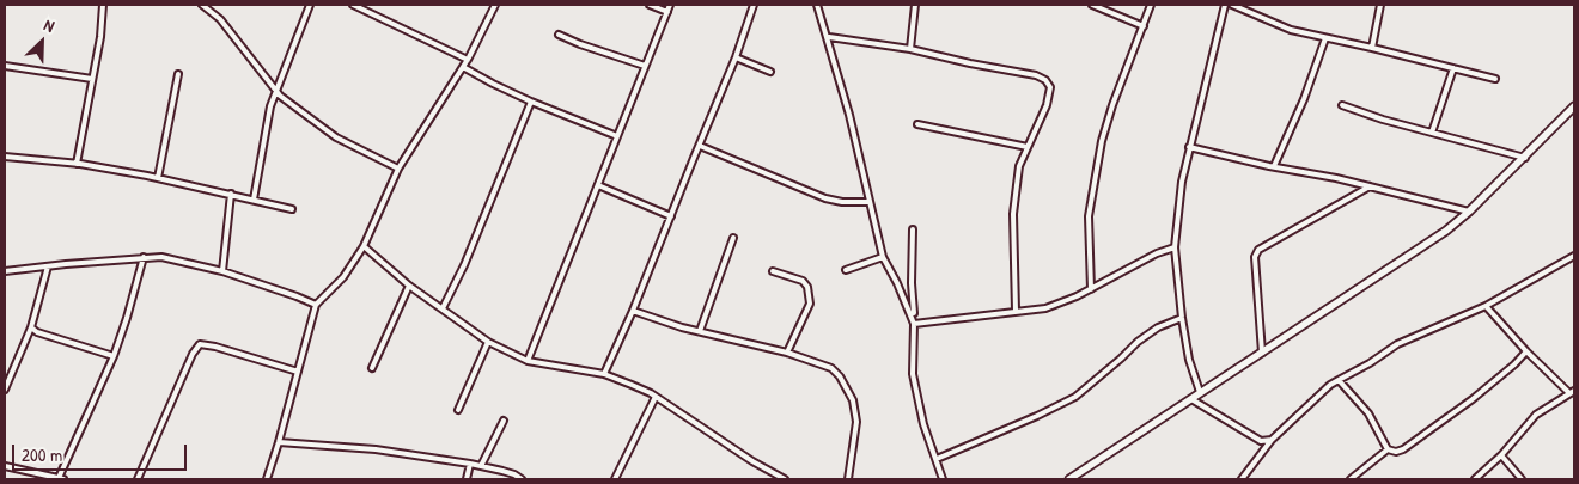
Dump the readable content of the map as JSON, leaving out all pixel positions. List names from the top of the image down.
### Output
{
  "scale_bar": "200 m",
  "north": "top right"
}
